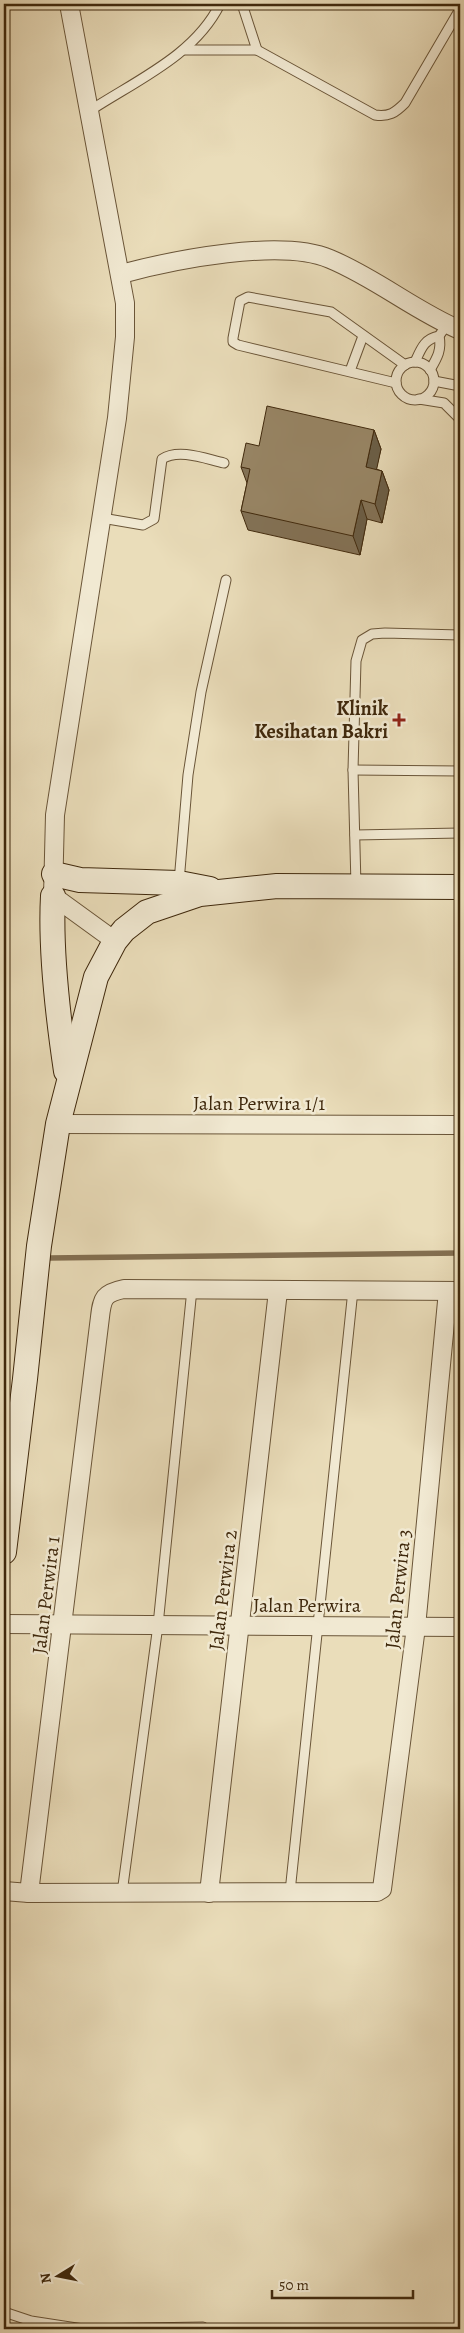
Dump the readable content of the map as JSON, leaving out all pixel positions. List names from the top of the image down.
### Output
{
  "streets": {
    "street": [
      "Jalan Perwira 1/1",
      "Jalan Perwira 3",
      "Jalan Perwira 2",
      "Jalan Perwira 1",
      "Jalan Perwira"
    ]
  },
  "crossings": [
    ["Jalan Perwira 3", "Jalan Perwira"],
    ["Jalan Perwira 2", "Jalan Perwira"],
    ["Jalan Perwira 1", "Jalan Perwira"]
  ],
  "places": {
    "health": ["Klinik Kesihatan Bakri"]
  },
  "scale_bar": "50 m",
  "north": "left"
}
